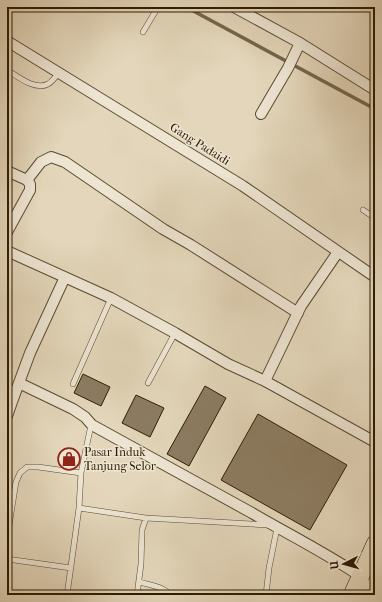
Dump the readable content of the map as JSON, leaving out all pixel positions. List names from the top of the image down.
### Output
{
  "streets": {
    "street": ["Gang Padaidi"]
  },
  "places": {
    "shop": ["Pasar Induk Tanjung Selor"]
  },
  "north": "left"
}
